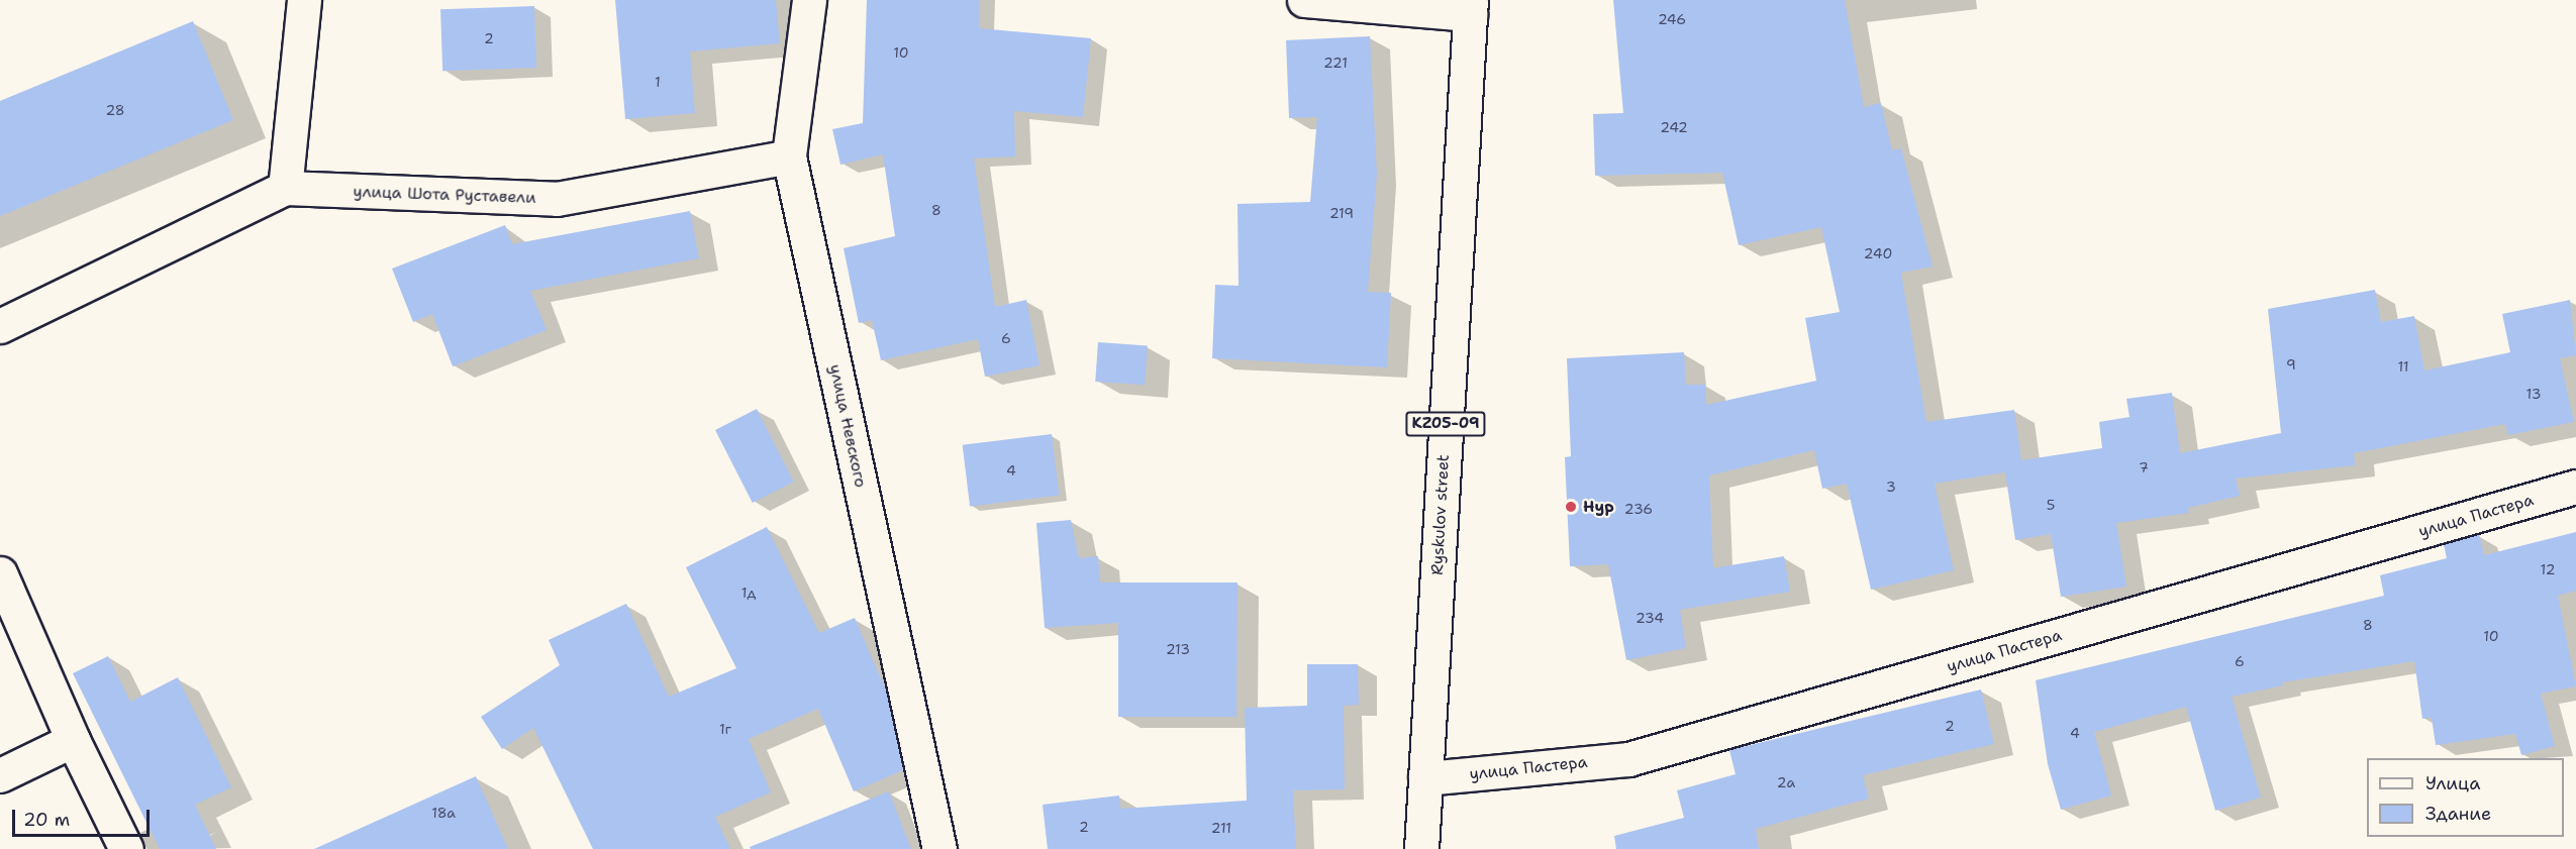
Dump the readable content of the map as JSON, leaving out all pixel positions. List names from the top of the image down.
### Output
{
  "streets": {
    "street": [
      "улица Шота Руставели",
      "KZ05-09",
      "улица Невского",
      "Ryskulov street",
      "улица Пастера"
    ]
  },
  "crossings": [
    ["улица Шота Руставели", "улица Невского"],
    ["Ryskulov street", "улица Пастера"]
  ],
  "places": ["Hyp"],
  "house_numbers": [
    "246",
    "2",
    "10",
    "221",
    "1",
    "28",
    "242",
    "8",
    "219",
    "240",
    "6",
    "9",
    "11",
    "13",
    "7",
    "4",
    "3",
    "5",
    "236",
    "12",
    "1д",
    "234",
    "8",
    "10",
    "213",
    "6",
    "2",
    "1г",
    "4",
    "2а",
    "18a",
    "2",
    "211"
  ],
  "legend": ["Улица", "Здание"],
  "scale_bar": "20 m"
}
